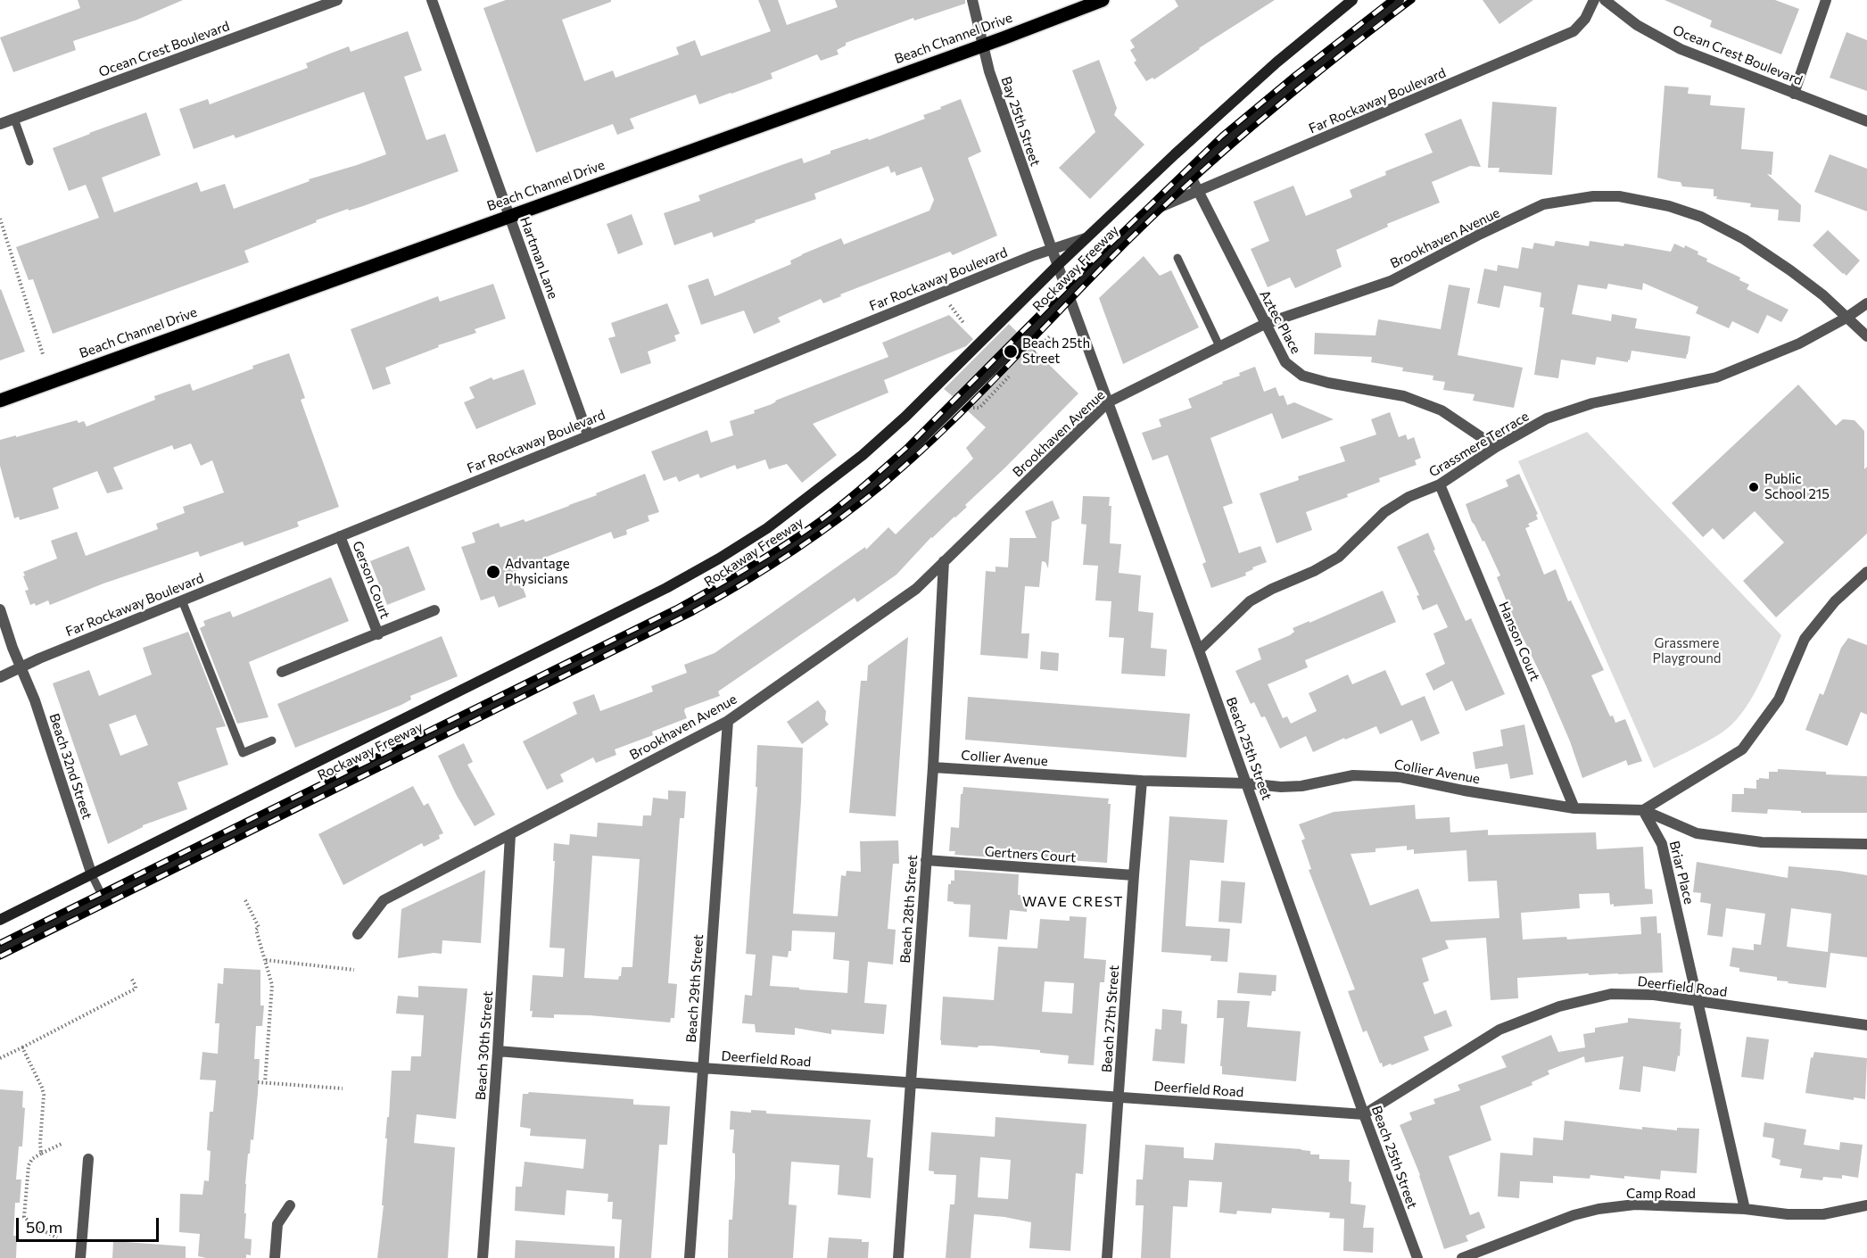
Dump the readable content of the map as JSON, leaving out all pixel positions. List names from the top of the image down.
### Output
{
  "streets": {
    "main road": ["Beach Channel Drive"],
    "street": [
      "Ocean Crest Boulevard",
      "Far Rockaway Boulevard",
      "Bay 25th Street",
      "Brookhaven Avenue",
      "Hartman Lane",
      "Rockaway Freeway",
      "Aztec Place",
      "Grassmere Terrace",
      "Gerson Court",
      "Hanson Court",
      "Beach 25th Street",
      "Collier Avenue",
      "Beach 32nd Street",
      "Gertners Court",
      "Briar Place",
      "Beach 28th Street",
      "Deerfield Road",
      "Beach 29th Street",
      "Beach 27th Street",
      "Beach 30th Street",
      "Camp Road"
    ]
  },
  "crossings": [
    ["Beach Channel Drive", "Bay 25th Street"],
    ["Beach Channel Drive", "Hartman Lane"],
    ["Far Rockaway Boulevard", "Bay 25th Street"],
    ["Far Rockaway Boulevard", "Hartman Lane"],
    ["Far Rockaway Boulevard", "Rockaway Freeway"],
    ["Far Rockaway Boulevard", "Aztec Place"],
    ["Far Rockaway Boulevard", "Gerson Court"],
    ["Far Rockaway Boulevard", "Beach 25th Street"],
    ["Far Rockaway Boulevard", "Beach 32nd Street"],
    ["Bay 25th Street", "Beach 25th Street"],
    ["Brookhaven Avenue", "Aztec Place"],
    ["Brookhaven Avenue", "Grassmere Terrace"],
    ["Brookhaven Avenue", "Beach 25th Street"],
    ["Brookhaven Avenue", "Beach 28th Street"],
    ["Brookhaven Avenue", "Beach 29th Street"],
    ["Brookhaven Avenue", "Beach 30th Street"],
    ["Rockaway Freeway", "Aztec Place"],
    ["Rockaway Freeway", "Beach 25th Street"],
    ["Rockaway Freeway", "Beach 32nd Street"],
    ["Aztec Place", "Grassmere Terrace"],
    ["Grassmere Terrace", "Hanson Court"],
    ["Grassmere Terrace", "Beach 25th Street"],
    ["Hanson Court", "Collier Avenue"],
    ["Beach 25th Street", "Collier Avenue"],
    ["Beach 25th Street", "Deerfield Road"],
    ["Collier Avenue", "Briar Place"],
    ["Collier Avenue", "Beach 28th Street"],
    ["Collier Avenue", "Beach 27th Street"],
    ["Gertners Court", "Beach 28th Street"],
    ["Gertners Court", "Beach 27th Street"],
    ["Briar Place", "Deerfield Road"],
    ["Briar Place", "Camp Road"],
    ["Beach 28th Street", "Deerfield Road"],
    ["Deerfield Road", "Beach 29th Street"],
    ["Deerfield Road", "Beach 27th Street"],
    ["Deerfield Road", "Beach 30th Street"]
  ],
  "districts": ["WAVE CREST"],
  "parks": ["Grassmere Playground"],
  "places": ["Beach 25th Street", "Public School 215", "Advantage Physicians"],
  "scale_bar": "50 m"
}
